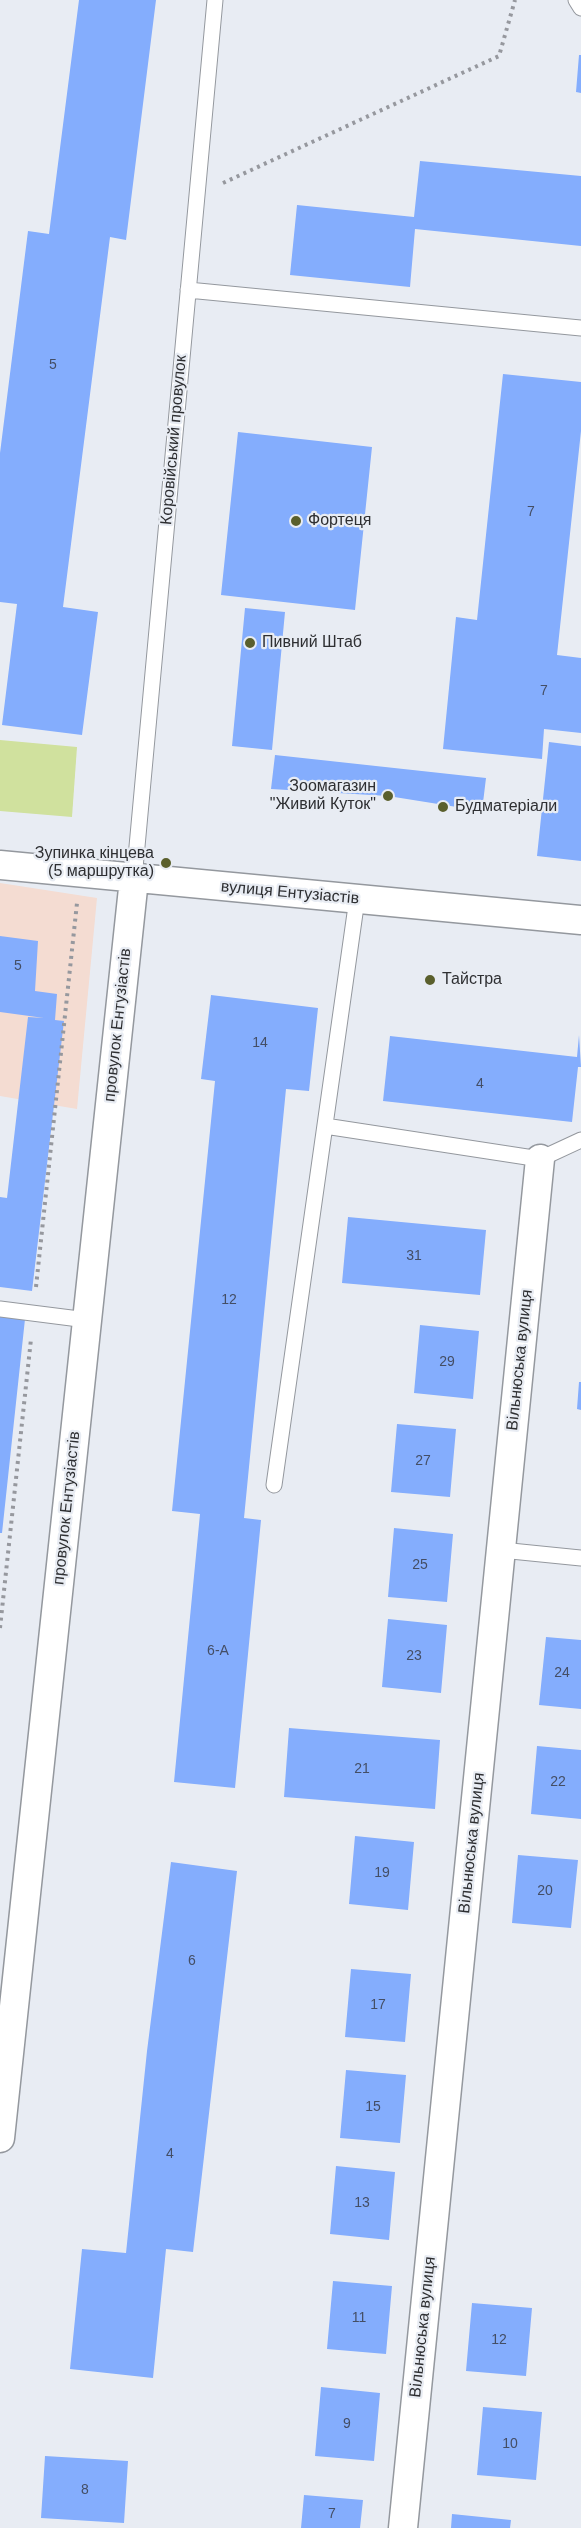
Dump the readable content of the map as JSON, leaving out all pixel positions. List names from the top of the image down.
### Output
{
  "streets": {
    "street": ["вулиця Ентузіастів", "провулок Ентузіастів", "Вільнюська вулиця"],
    "lane": ["Коровійський провулок"]
  },
  "crossings": [
    ["Коровійський провулок", "вулиця Ентузіастів"],
    ["Коровійський провулок", "провулок Ентузіастів"],
    ["вулиця Ентузіастів", "провулок Ентузіастів"]
  ],
  "places": [
    "Фортеця",
    "Пивний Штаб",
    "Зоомагазин \"Живий Куток\"",
    "Будматеріали",
    "Зупинка кінцева (5 маршрутка)",
    "Тайстра"
  ],
  "house_numbers": [
    "5",
    "7",
    "7",
    "5",
    "14",
    "4",
    "31",
    "12",
    "29",
    "27",
    "25",
    "6-А",
    "23",
    "24",
    "21",
    "22",
    "19",
    "20",
    "6",
    "17",
    "15",
    "4",
    "13",
    "11",
    "12",
    "9",
    "10",
    "8",
    "7"
  ]
}
